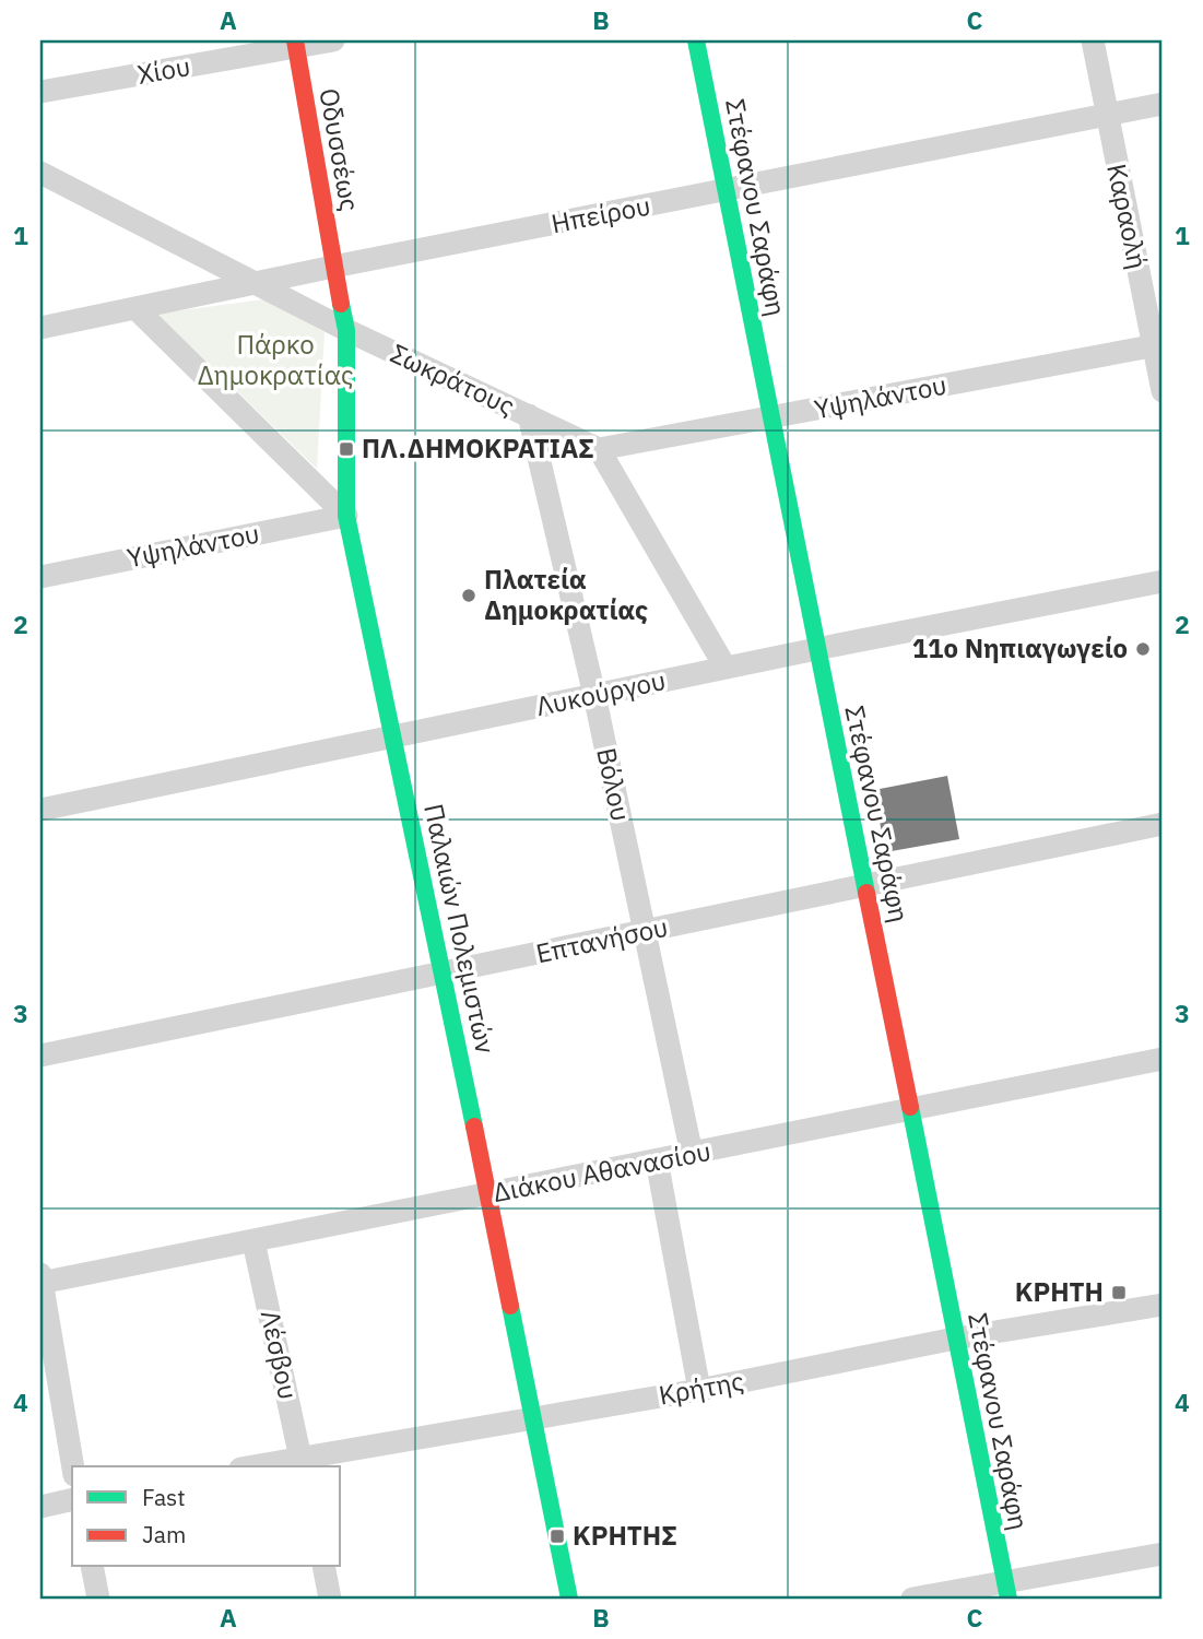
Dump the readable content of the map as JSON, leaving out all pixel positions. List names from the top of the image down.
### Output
{
  "streets": {
    "street": [
      "Χίου",
      "Οδυσσέως",
      "Στέφανου Σαράφη",
      "Ηπείρου",
      "Καραολή",
      "Σωκράτους",
      "Υψηλάντου",
      "Λυκούργου",
      "Βόλου",
      "Παλαιών Πολεμιστών",
      "Επτανήσου",
      "Διάκου Αθανασίου",
      "Λέσβου",
      "Κρήτης"
    ]
  },
  "crossings": [
    ["Χίου", "Οδυσσέως"],
    ["Οδυσσέως", "Ηπείρου"],
    ["Οδυσσέως", "Παλαιών Πολεμιστών"],
    ["Στέφανου Σαράφη", "Ηπείρου"],
    ["Στέφανου Σαράφη", "Υψηλάντου"],
    ["Στέφανου Σαράφη", "Λυκούργου"],
    ["Στέφανου Σαράφη", "Επτανήσου"],
    ["Στέφανου Σαράφη", "Διάκου Αθανασίου"],
    ["Στέφανου Σαράφη", "Κρήτης"],
    ["Ηπείρου", "Καραολή"],
    ["Ηπείρου", "Σωκράτους"],
    ["Ηπείρου", "Παλαιών Πολεμιστών"],
    ["Καραολή", "Υψηλάντου"],
    ["Σωκράτους", "Υψηλάντου"],
    ["Σωκράτους", "Βόλου"],
    ["Σωκράτους", "Παλαιών Πολεμιστών"],
    ["Υψηλάντου", "Παλαιών Πολεμιστών"],
    ["Λυκούργου", "Βόλου"],
    ["Λυκούργου", "Παλαιών Πολεμιστών"],
    ["Βόλου", "Επτανήσου"],
    ["Βόλου", "Διάκου Αθανασίου"],
    ["Παλαιών Πολεμιστών", "Επτανήσου"],
    ["Παλαιών Πολεμιστών", "Διάκου Αθανασίου"],
    ["Παλαιών Πολεμιστών", "Κρήτης"],
    ["Διάκου Αθανασίου", "Λέσβου"],
    ["Λέσβου", "Κρήτης"]
  ],
  "parks": ["Πάρκο Δημοκρατίας"],
  "places": {
    "transit": ["ΠΛ.ΔΗΜΟΚΡΑΤΙΑΣ", "ΚΡΗΤΗ", "ΚΡΗΤΗΣ"],
    "other": ["Πλατεία Δημοκρατίας", "11ο Νηπιαγωγείο"]
  },
  "legend": ["Fast", "Jam"],
  "grid": {
    "columns": ["A", "B", "C"],
    "rows": [
      "1",
      "2",
      "3",
      "4"
    ]
  }
}
